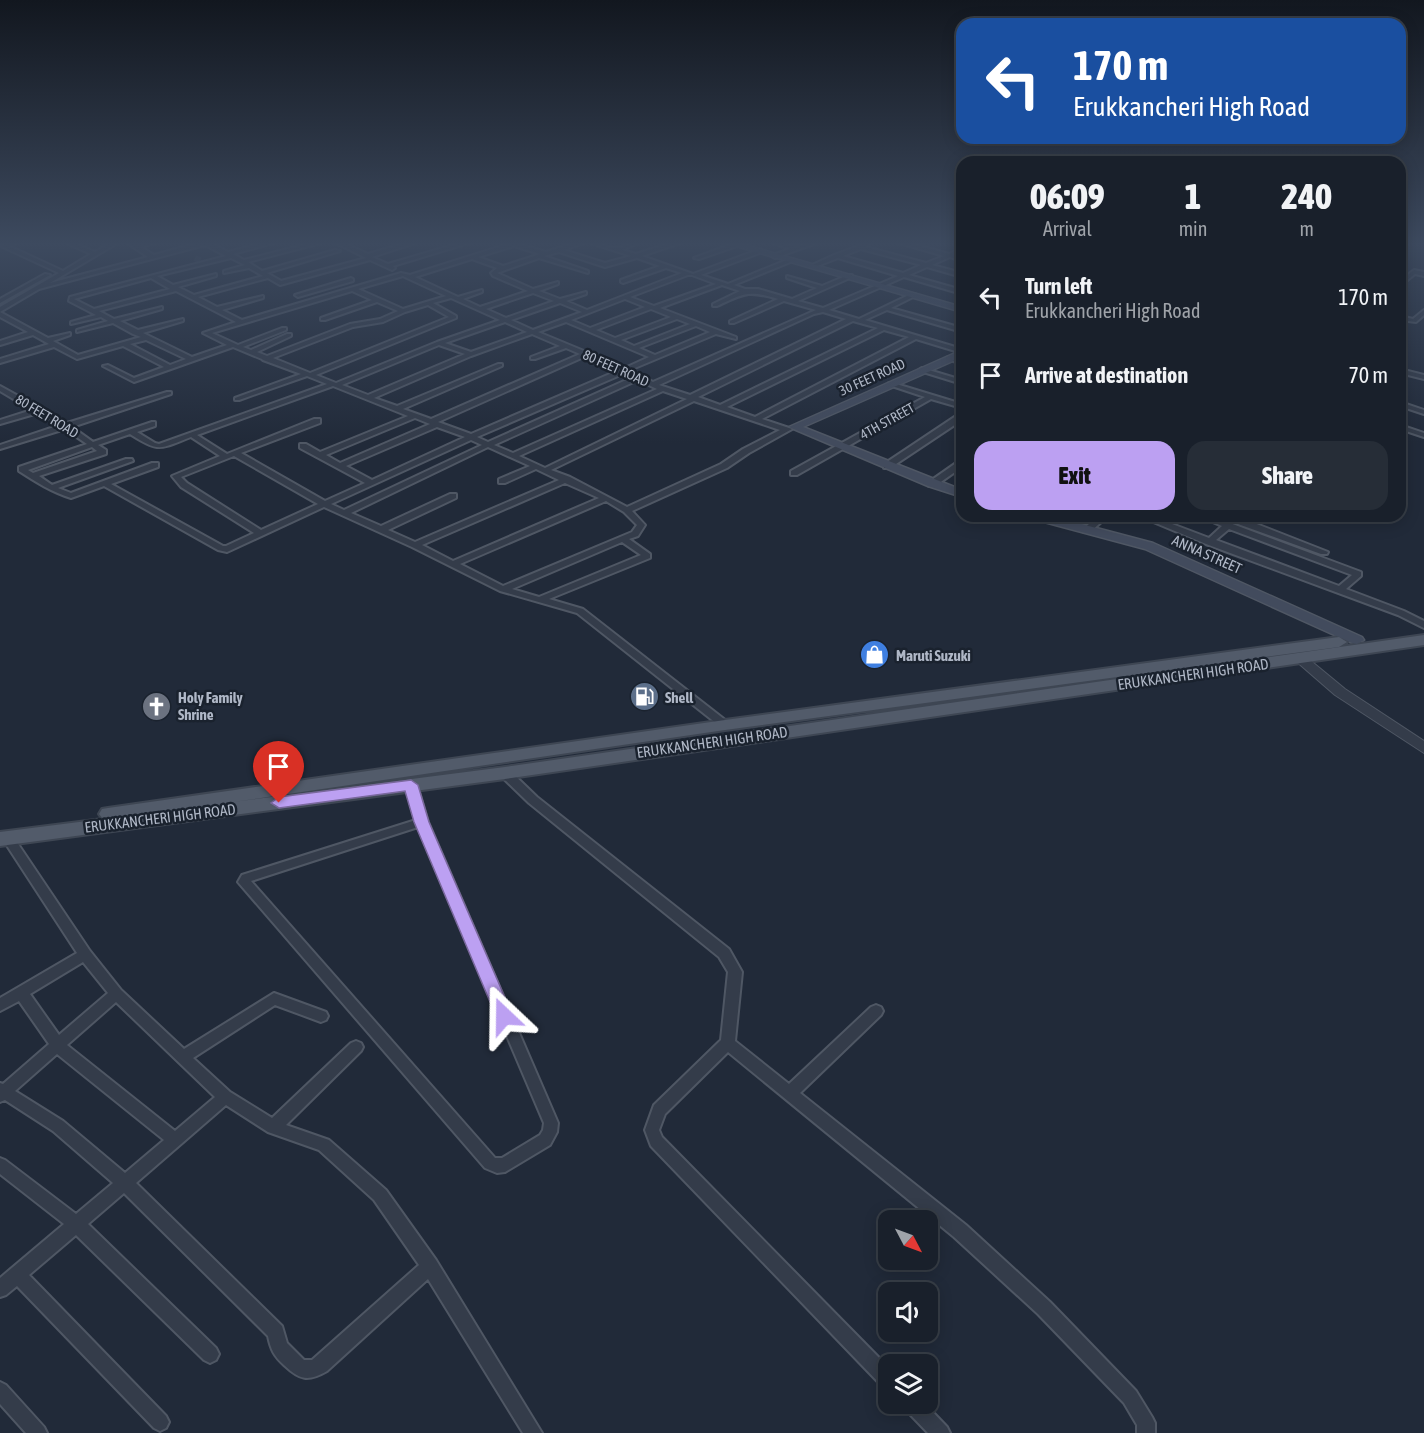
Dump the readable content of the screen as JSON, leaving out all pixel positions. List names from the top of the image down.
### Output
{
  "streets": {
    "main road": ["30 FEET ROAD", "ANNA STREET", "ERUKKANCHERI HIGH ROAD"],
    "street": ["80 FEET ROAD", "4TH STREET"]
  },
  "crossings": [
    ["80 FEET ROAD", "30 FEET ROAD"]
  ],
  "places": {
    "shop": ["Maruti Suzuki"],
    "fuel station": ["Shell"],
    "church": ["Holy Family Shrine"]
  },
  "north": "bottom right",
  "page": {
    "turn": ["170 m", "Erukkancheri High Road"],
    "eta": [
      "06:09",
      "Arrival",
      "1",
      "min",
      "240",
      "m"
    ],
    "list": [
      {
        "name": "Turn left",
        "note": "Erukkancheri High Road",
        "value": "170 m"
      },
      {
        "name": "Arrive at destination",
        "value": "70 m"
      }
    ],
    "buttons": ["Exit", "Share"]
  }
}
